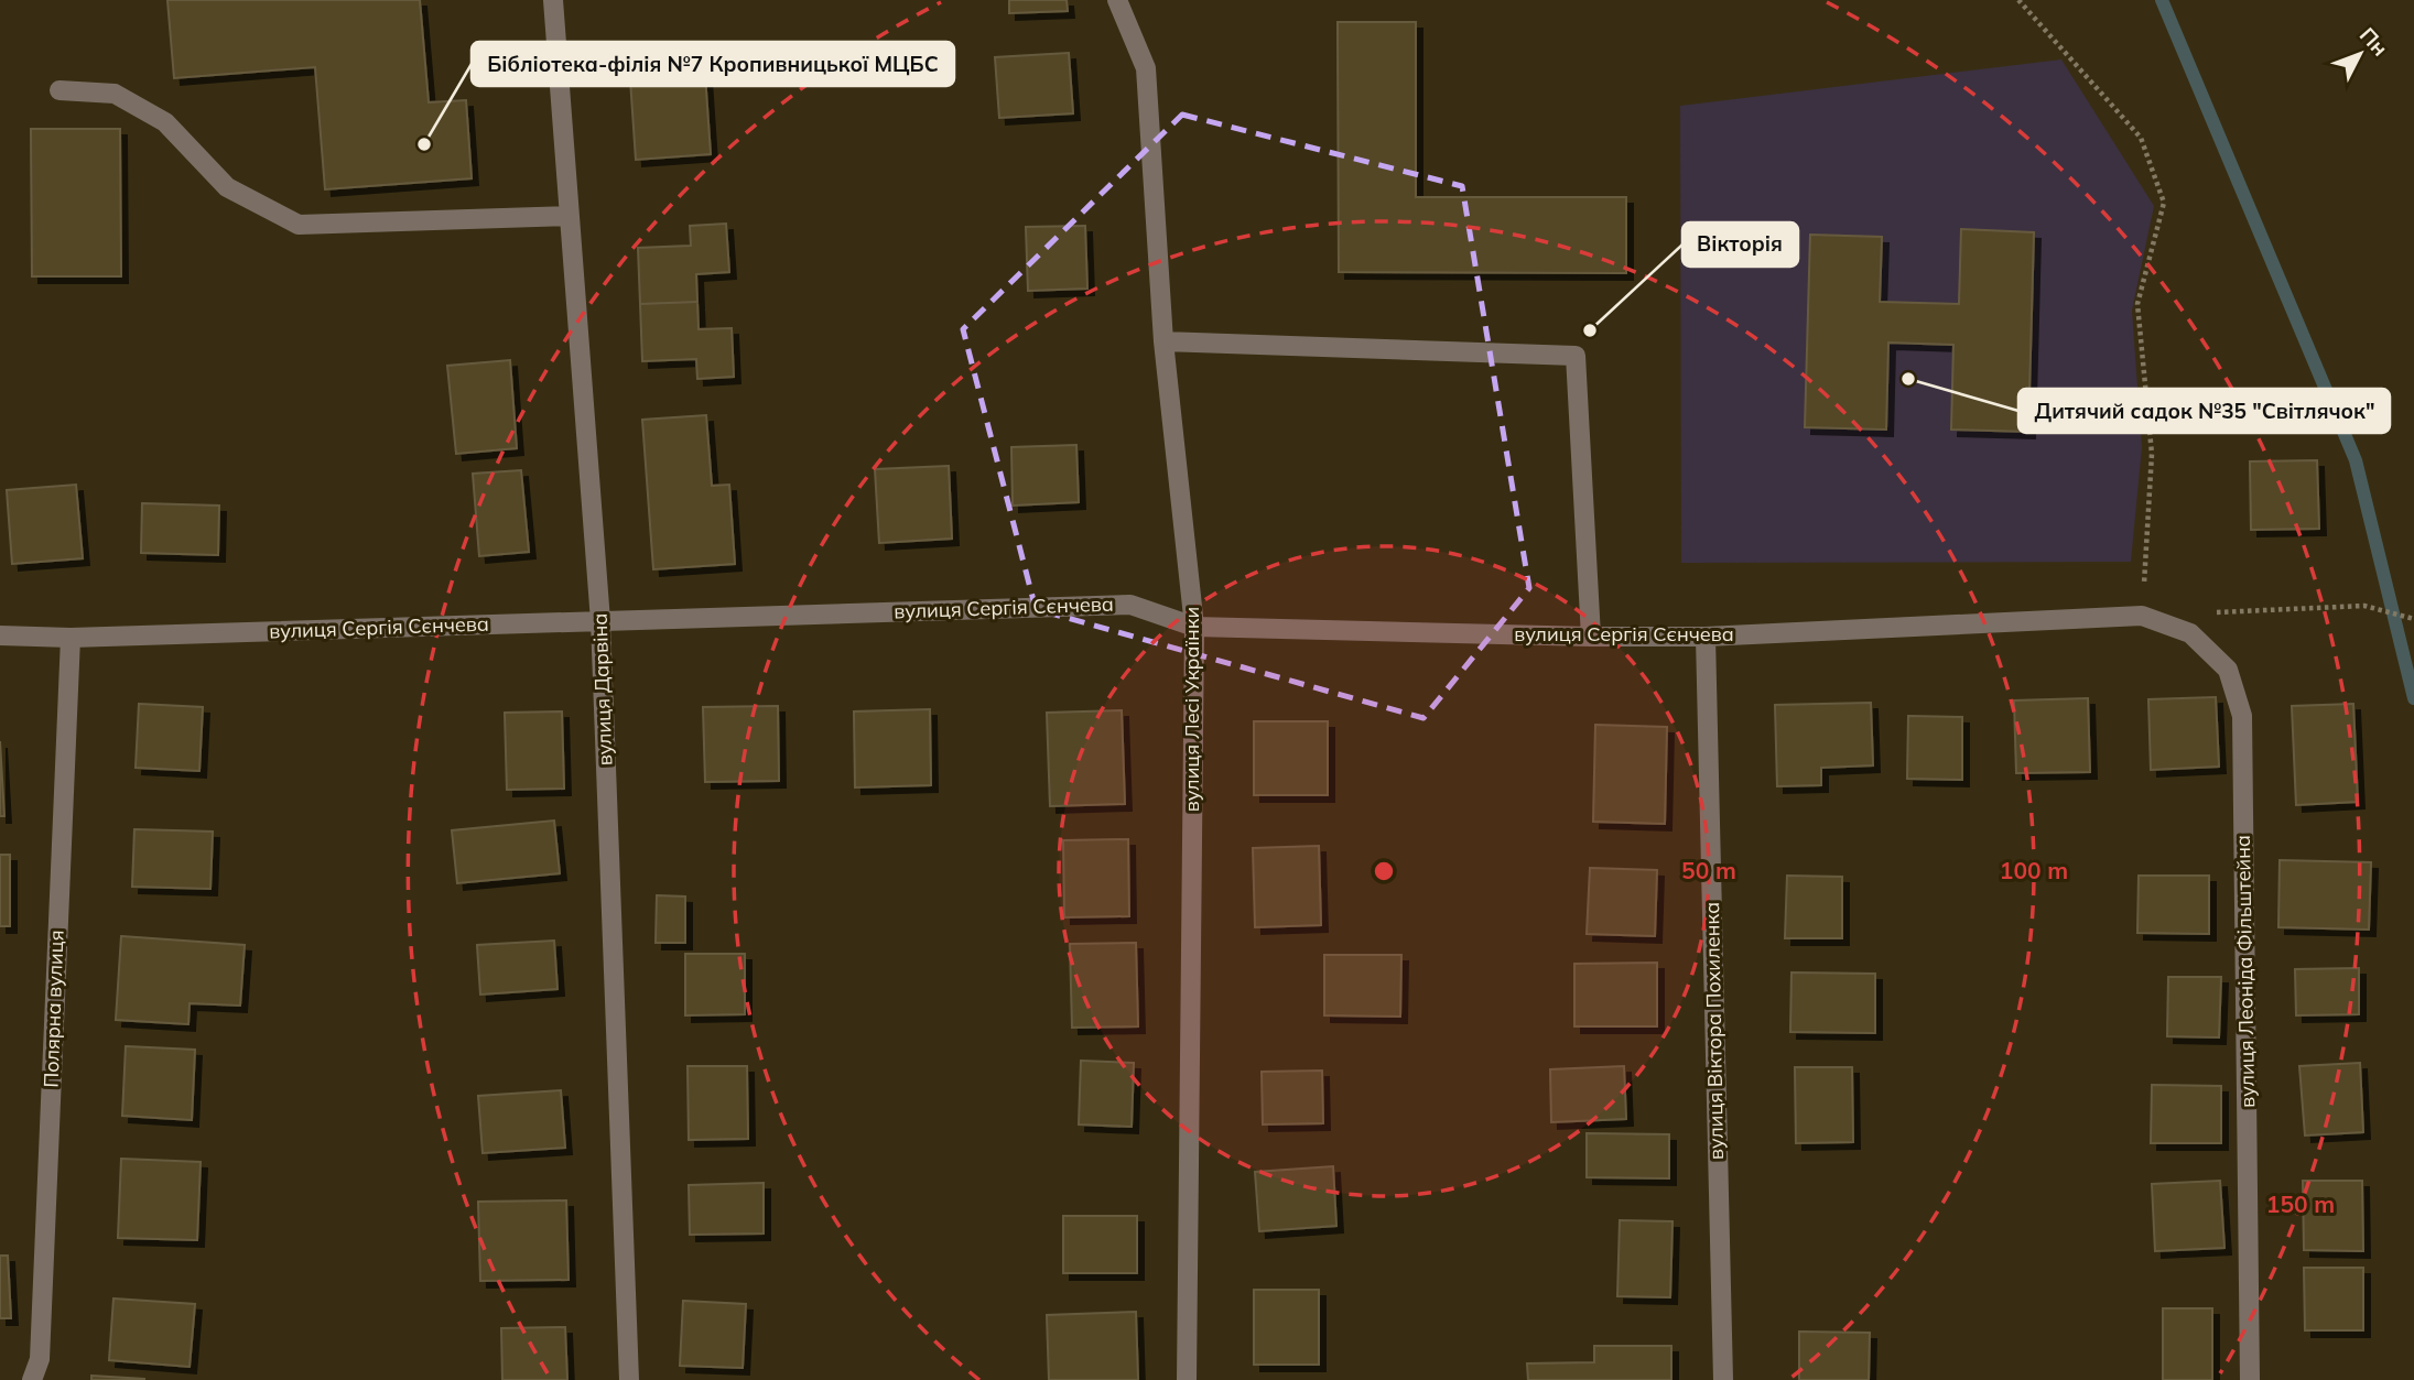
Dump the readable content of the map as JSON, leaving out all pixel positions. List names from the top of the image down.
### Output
{
  "streets": {
    "street": [
      "вулиця Сергія Сєнчева",
      "вулиця Дарвіна",
      "вулиця Лесі Українки",
      "вулиця Леоніда Фільштейна",
      "Полярна вулиця",
      "вулиця Віктора Похиленка"
    ]
  },
  "crossings": [
    ["вулиця Сергія Сєнчева", "вулиця Дарвіна"],
    ["вулиця Сергія Сєнчева", "вулиця Лесі Українки"],
    ["вулиця Сергія Сєнчева", "вулиця Леоніда Фільштейна"],
    ["вулиця Сергія Сєнчева", "Полярна вулиця"],
    ["вулиця Сергія Сєнчева", "вулиця Віктора Похиленка"]
  ],
  "places": ["Бібліотека-філія №7 Кропивницької МЦБС", "Вікторія", "Дитячий садок №35 \"Світлячок\""],
  "north": "top right",
  "rings": ["50 m", "100 m", "150 m"]
}
